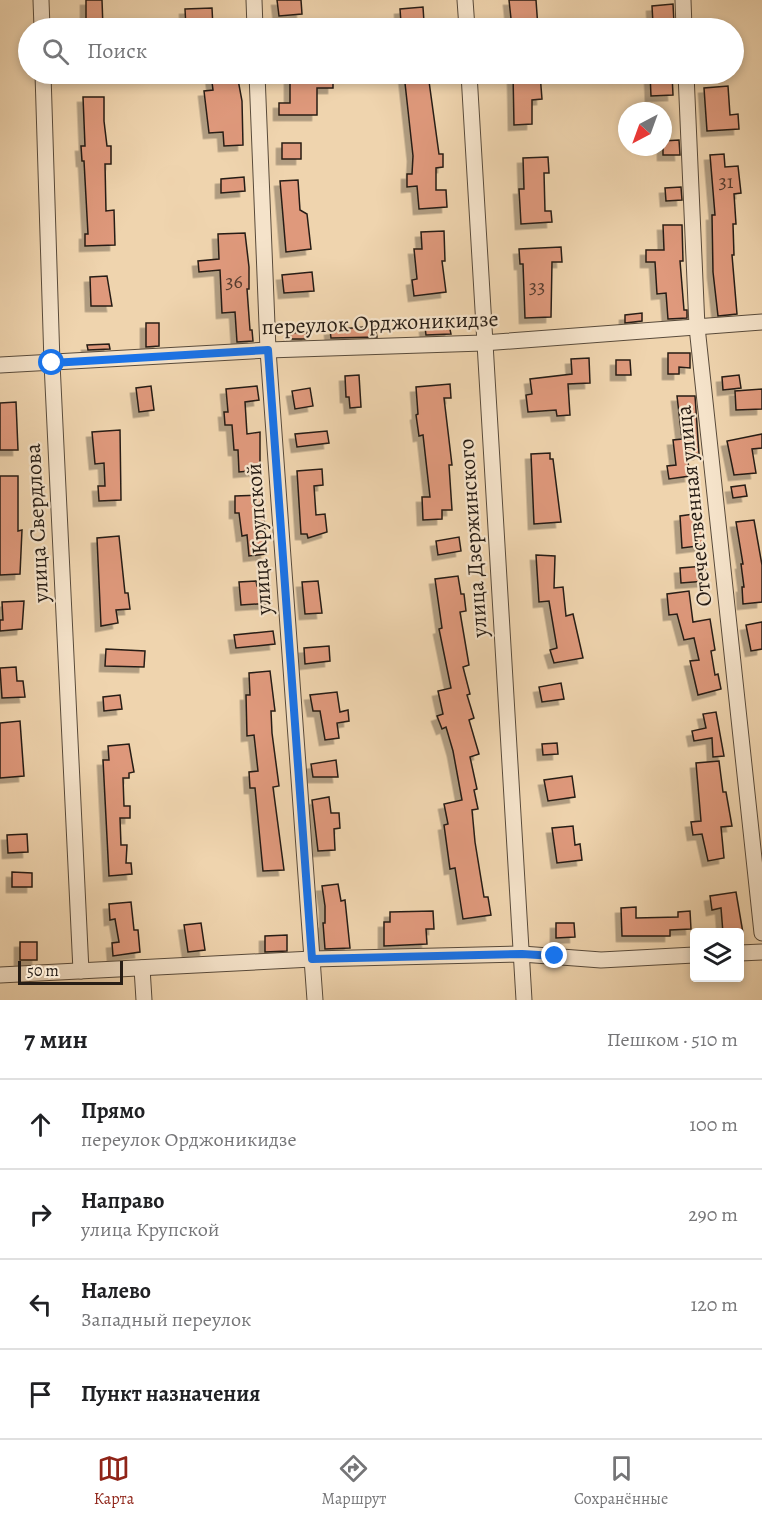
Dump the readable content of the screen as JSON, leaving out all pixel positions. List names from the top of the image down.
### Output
{
  "streets": {
    "street": [
      "переулок Орджоникидзе",
      "Отечественная улица",
      "улица Свердлова",
      "улица Дзержинского",
      "улица Крупской"
    ]
  },
  "crossings": [
    ["переулок Орджоникидзе", "Отечественная улица"],
    ["переулок Орджоникидзе", "улица Свердлова"],
    ["переулок Орджоникидзе", "улица Дзержинского"],
    ["переулок Орджоникидзе", "улица Крупской"]
  ],
  "house_numbers": ["31", "36", "33"],
  "scale_bar": "50 m",
  "north": "bottom left",
  "page": {
    "search": "Поиск",
    "scale": "50 m",
    "heading": ["7 мин", "Пешком · 510 m"],
    "list": [
      ["Прямо", "переулок Орджоникидзе", "100 m"],
      ["Направо", "улица Крупской", "290 m"],
      ["Налево", "Западный переулок", "120 m"],
      "Пункт назначения"
    ],
    "nav": ["Карта", "Маршрут", "Сохранённые"]
  }
}
